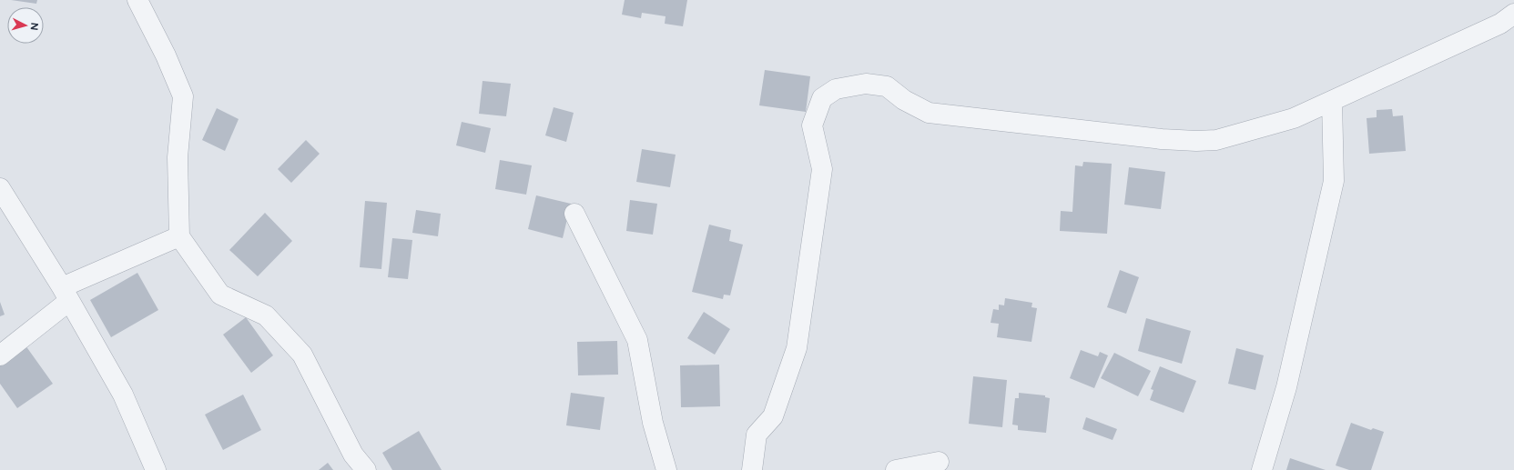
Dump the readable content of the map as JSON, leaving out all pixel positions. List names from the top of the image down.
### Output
{
  "north": "right"
}
